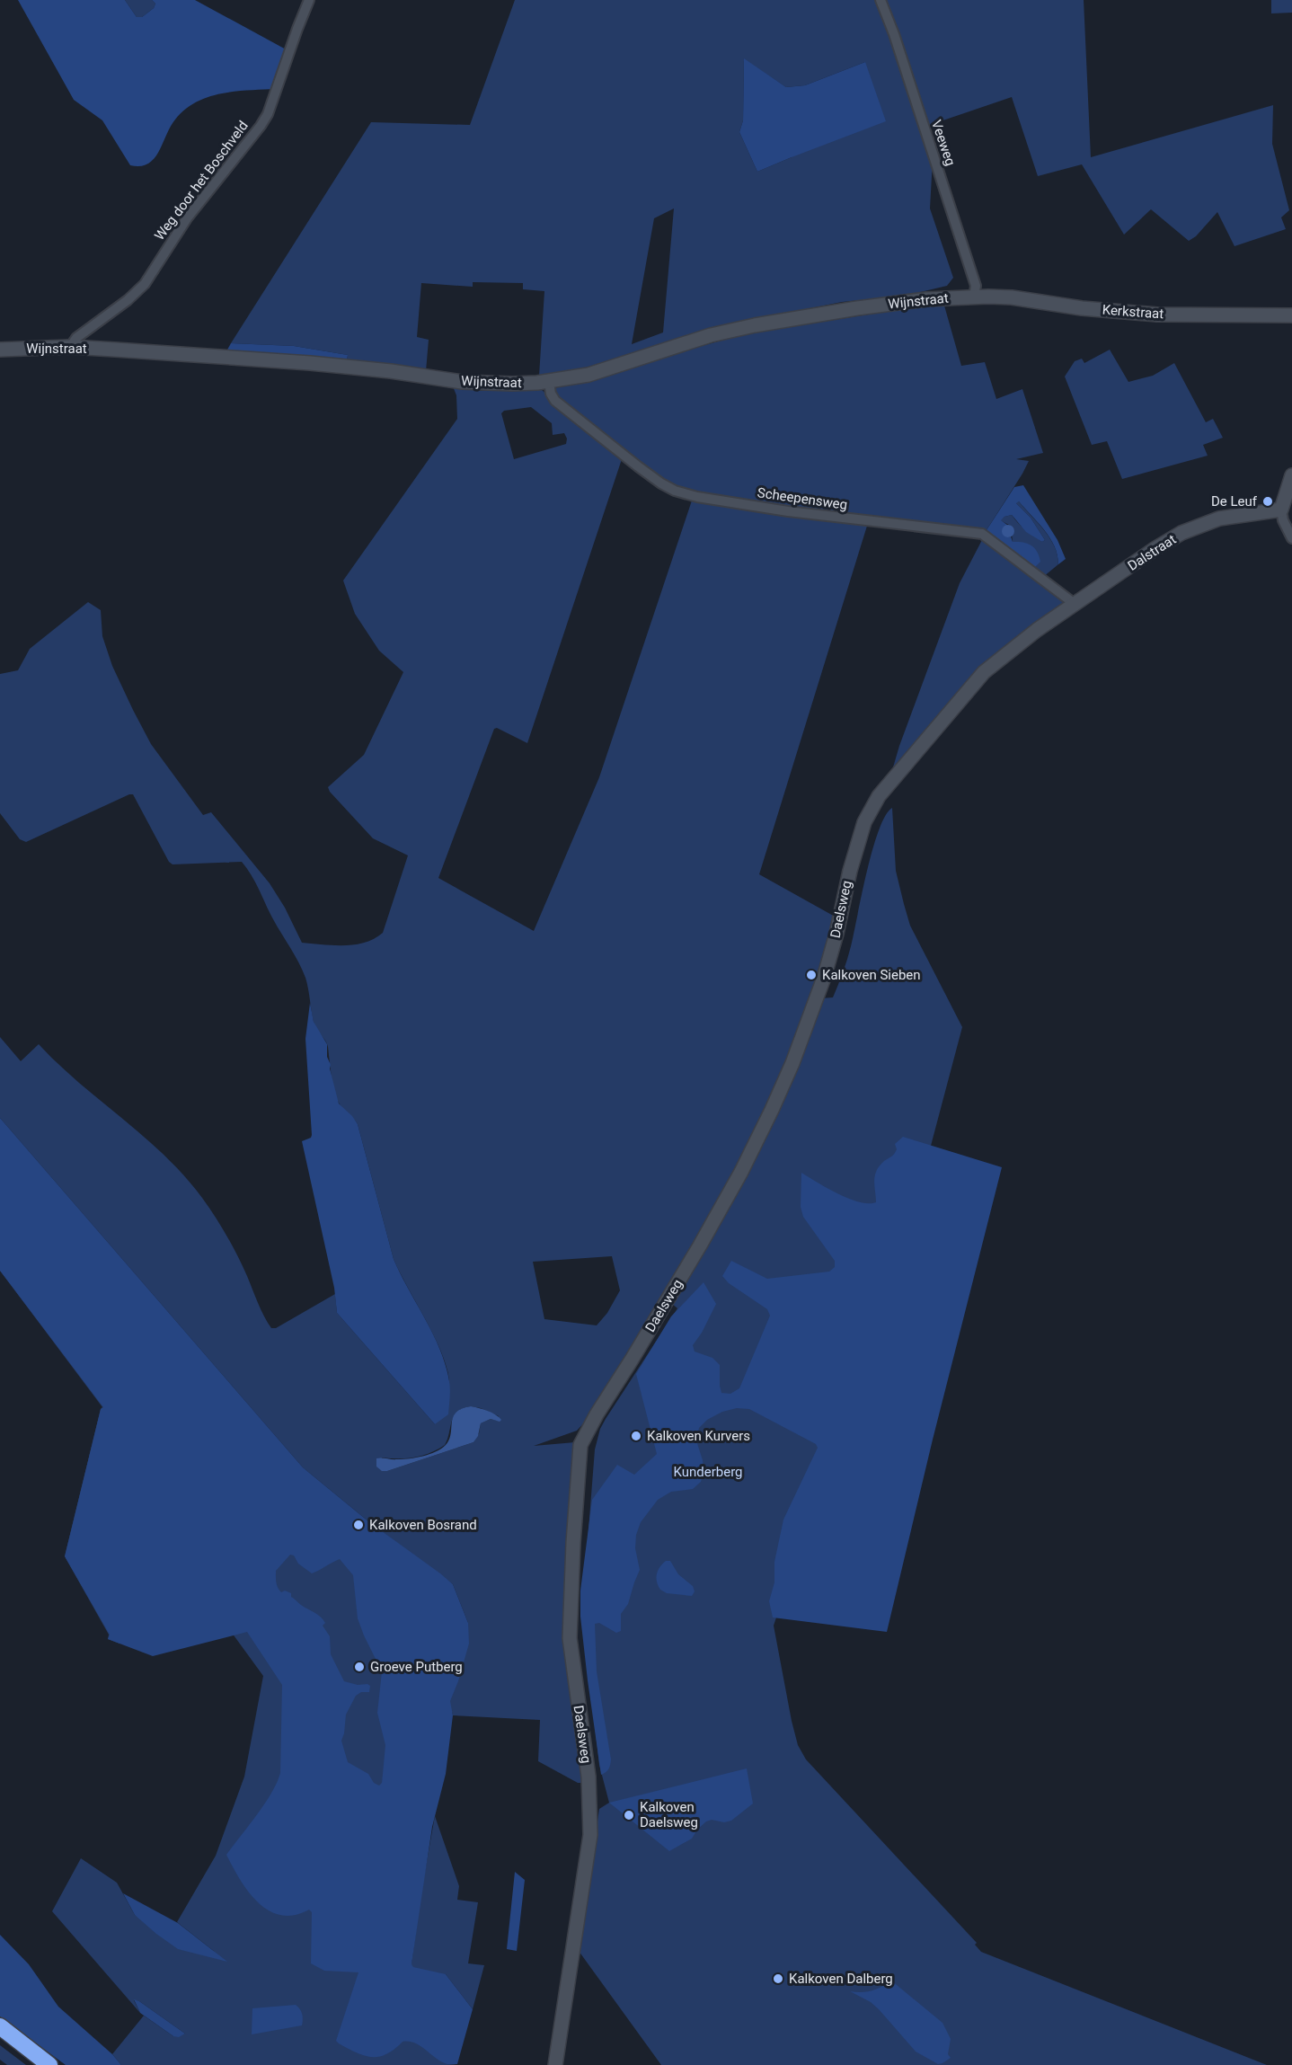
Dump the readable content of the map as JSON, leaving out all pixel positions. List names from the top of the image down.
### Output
{
  "streets": {
    "street": [
      "Veeweg",
      "Weg door het Boschveld",
      "Wijnstraat",
      "Kerkstraat",
      "Scheepensweg",
      "Dalstraat",
      "Daelsweg"
    ]
  },
  "crossings": [
    ["Veeweg", "Wijnstraat"],
    ["Veeweg", "Kerkstraat"],
    ["Weg door het Boschveld", "Wijnstraat"],
    ["Wijnstraat", "Kerkstraat"],
    ["Wijnstraat", "Scheepensweg"],
    ["Scheepensweg", "Dalstraat"],
    ["Dalstraat", "Daelsweg"]
  ],
  "parks": ["Kunderberg"],
  "places": [
    "De Leuf",
    "Kalkoven Sieben",
    "Kalkoven Kurvers",
    "Kalkoven Bosrand",
    "Groeve Putberg",
    "Kalkoven Daelsweg",
    "Kalkoven Dalberg"
  ]
}
